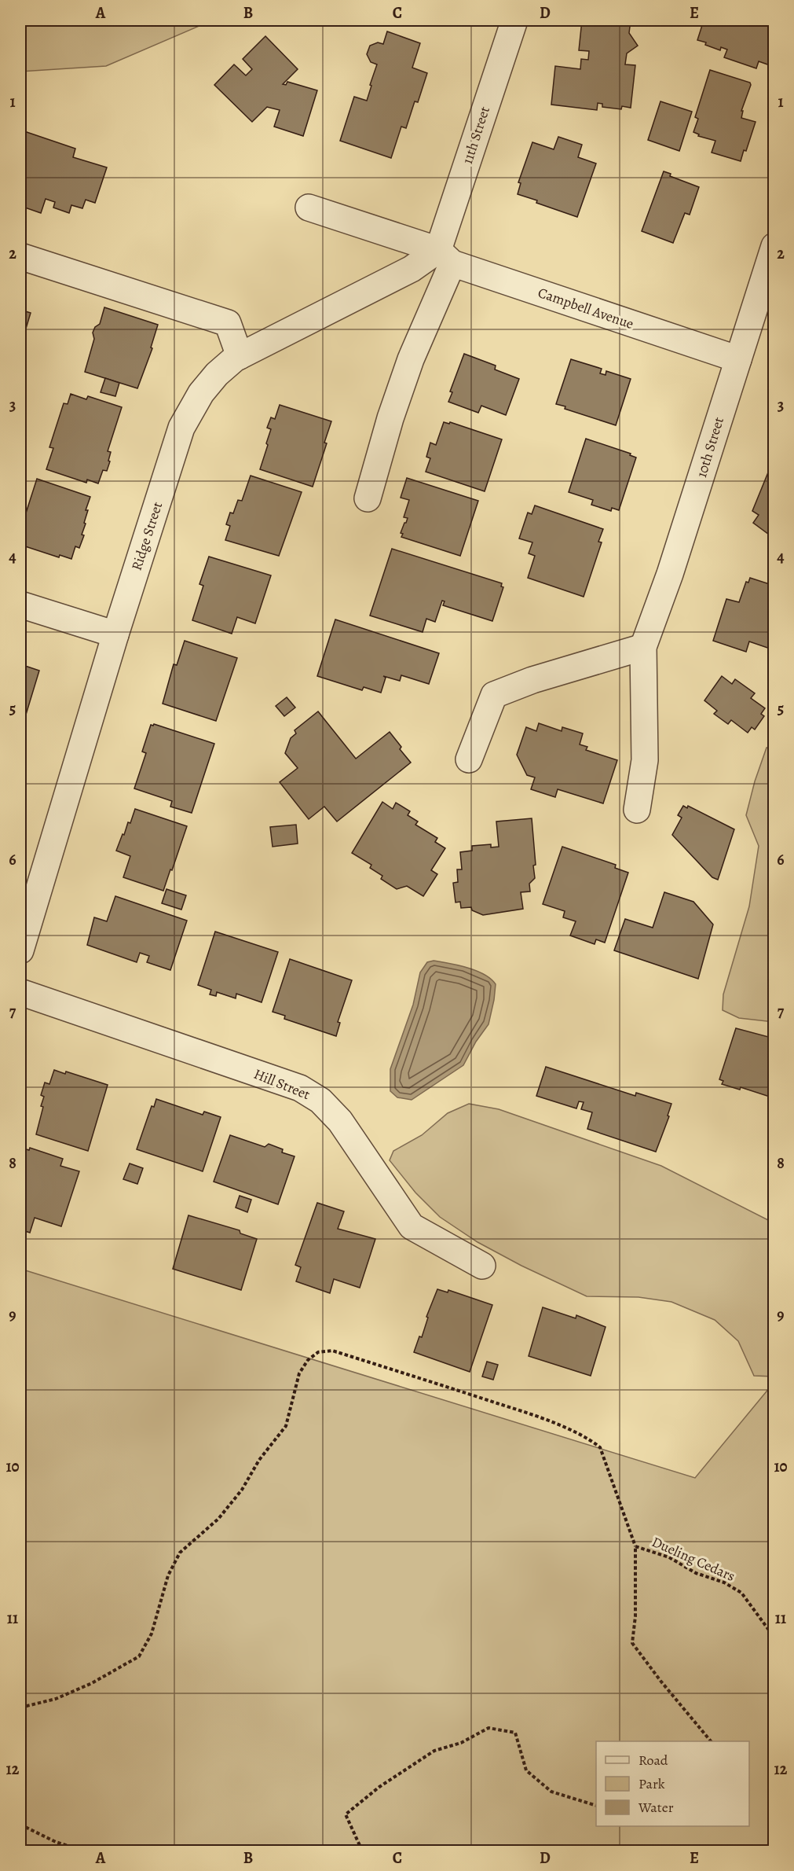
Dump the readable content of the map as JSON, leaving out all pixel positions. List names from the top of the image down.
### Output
{
  "streets": {
    "street": [
      "11th Street",
      "Campbell Avenue",
      "10th Street",
      "Ridge Street",
      "Hill Street"
    ],
    "path": ["Dueling Cedars"]
  },
  "crossings": [
    ["11th Street", "Campbell Avenue"],
    ["11th Street", "Ridge Street"],
    ["Campbell Avenue", "10th Street"],
    ["Campbell Avenue", "Ridge Street"]
  ],
  "legend": ["Road", "Park", "Water"],
  "grid": {
    "columns": [
      "A",
      "B",
      "C",
      "D",
      "E"
    ],
    "rows": [
      "1",
      "2",
      "3",
      "4",
      "5",
      "6",
      "7",
      "8",
      "9",
      "10",
      "11",
      "12"
    ]
  }
}
